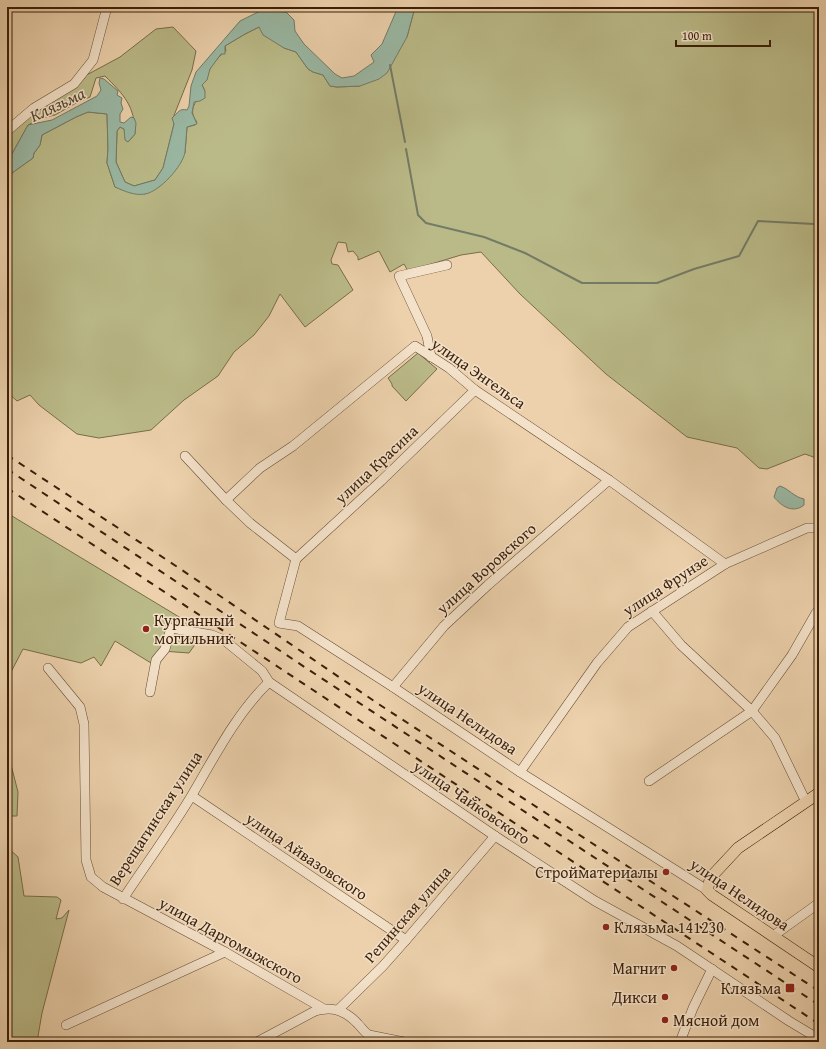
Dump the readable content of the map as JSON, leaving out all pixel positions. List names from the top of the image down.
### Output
{
  "streets": {
    "main road": ["улица Нелидова"],
    "street": [
      "улица Энгельса",
      "улица Красина",
      "улица Воровского",
      "улица Фрунзе",
      "улица Чайковского",
      "Верещагинская улица",
      "улица Айвазовского",
      "Репинская улица",
      "улица Даргомыжского"
    ]
  },
  "crossings": [
    ["улица Энгельса", "улица Красина"],
    ["улица Энгельса", "улица Воровского"],
    ["улица Энгельса", "улица Фрунзе"],
    ["улица Красина", "улица Нелидова"],
    ["улица Воровского", "улица Нелидова"],
    ["улица Фрунзе", "улица Нелидова"],
    ["улица Чайковского", "Верещагинская улица"],
    ["улица Чайковского", "Репинская улица"],
    ["Верещагинская улица", "улица Айвазовского"],
    ["Верещагинская улица", "улица Даргомыжского"],
    ["улица Айвазовского", "Репинская улица"]
  ],
  "water": ["Клязьма"],
  "places": {
    "other": [
      "Курганный могильник",
      "Стройматериалы",
      "Клязьма 141230",
      "Магнит",
      "Дикси",
      "Мясной дом"
    ],
    "transit": ["Клязьма"]
  },
  "scale_bar": "100 m"
}
